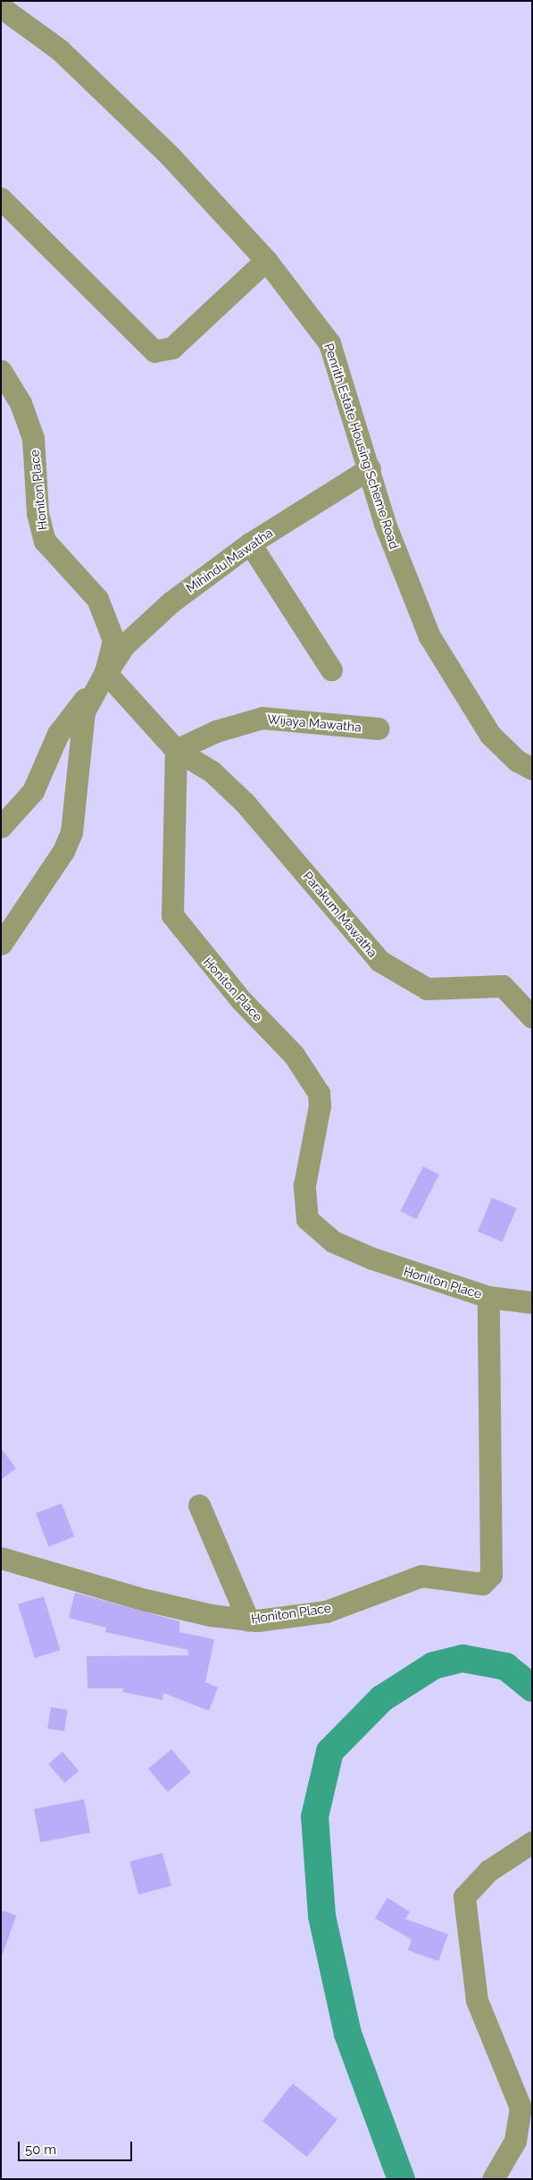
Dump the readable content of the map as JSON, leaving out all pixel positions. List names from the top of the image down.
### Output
{
  "streets": {
    "street": [
      "Penrith Estate Housing Scheme Road",
      "Honiton Place",
      "Mihindu Mawatha",
      "Wijaya Mawatha",
      "Parakum Mawatha"
    ]
  },
  "crossings": [
    ["Penrith Estate Housing Scheme Road", "Mihindu Mawatha"],
    ["Honiton Place", "Mihindu Mawatha"],
    ["Honiton Place", "Wijaya Mawatha"],
    ["Honiton Place", "Parakum Mawatha"],
    ["Wijaya Mawatha", "Parakum Mawatha"]
  ],
  "scale_bar": "50 m"
}
